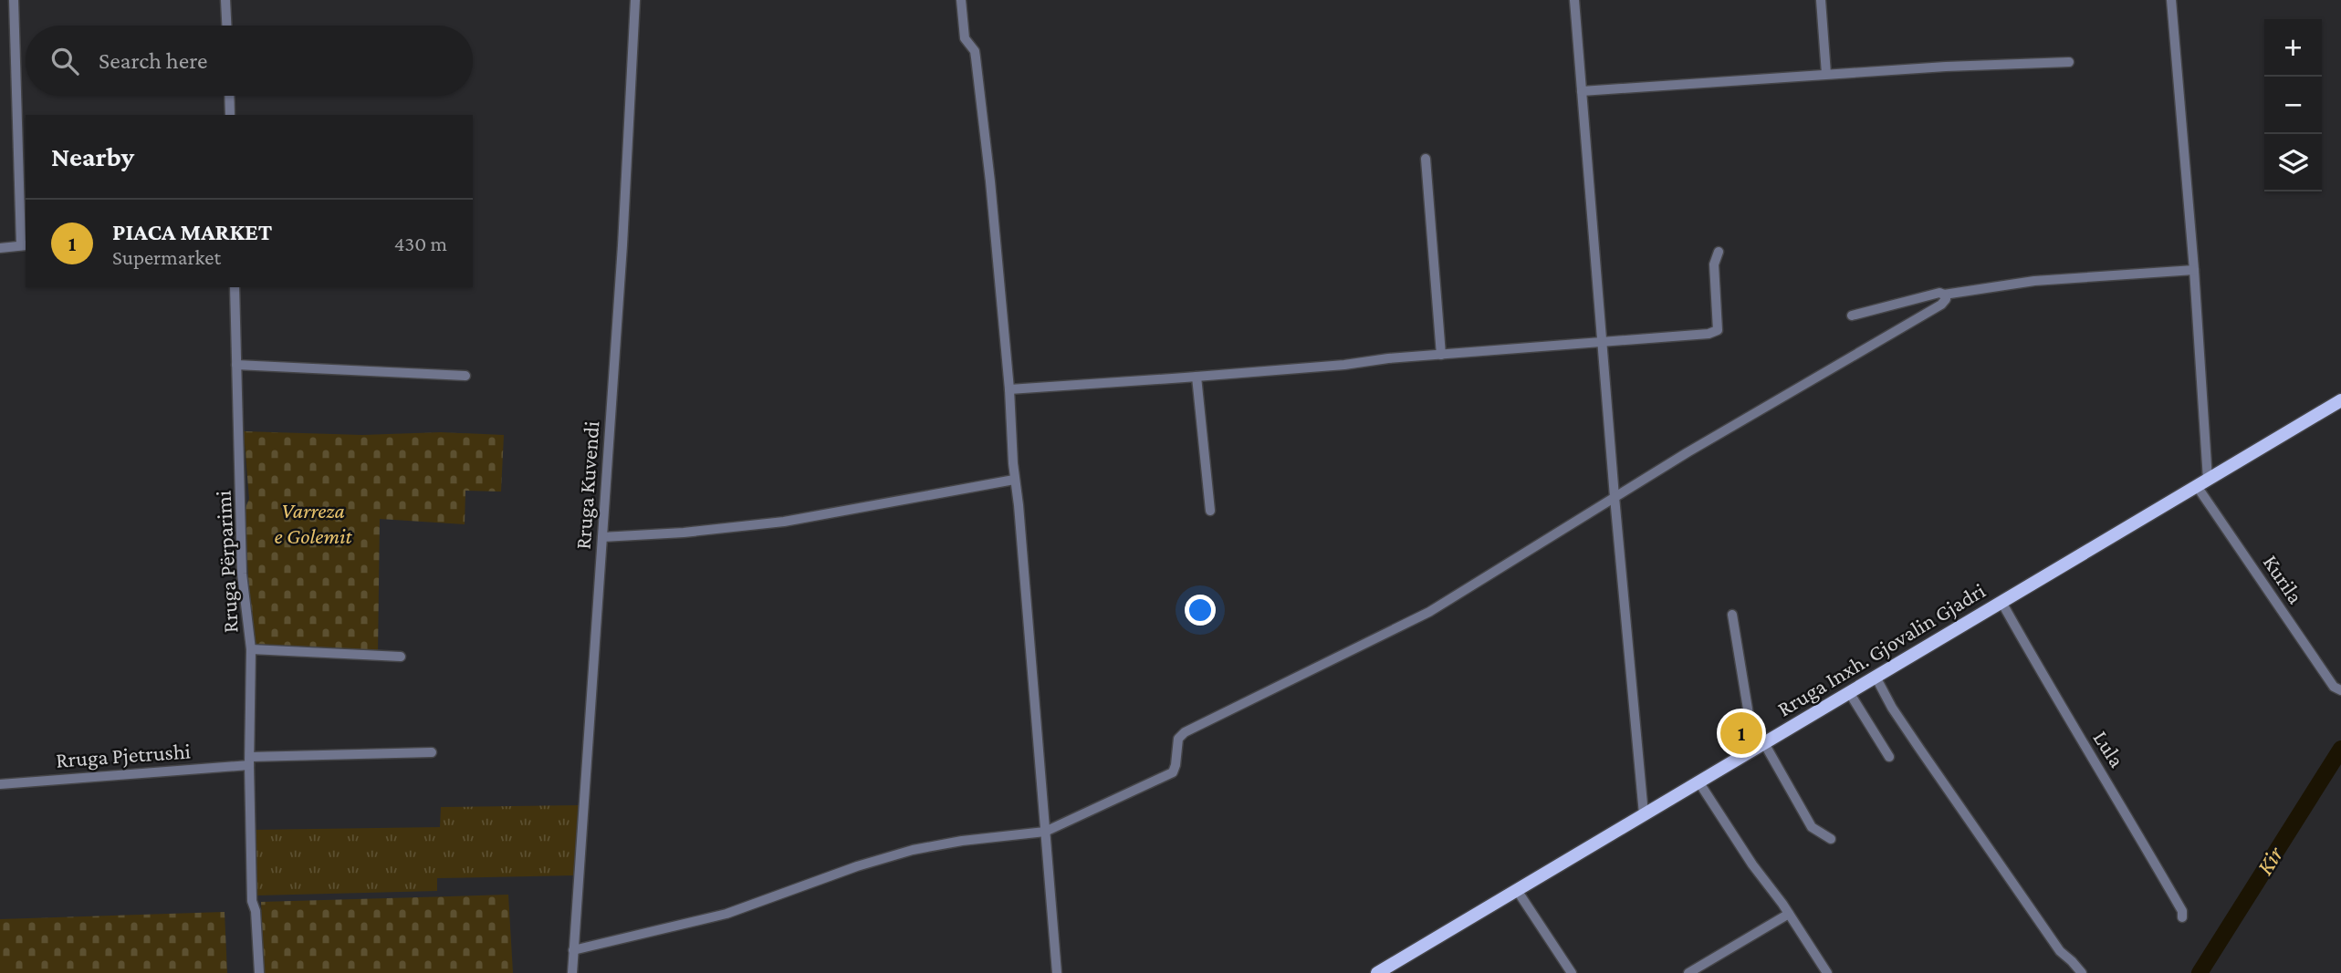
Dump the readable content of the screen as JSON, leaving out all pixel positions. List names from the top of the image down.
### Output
{
  "streets": {
    "main road": ["Rruga Inxh. Gjovalin Gjadri"],
    "street": [
      "Rruga Kuvendi",
      "Rruga Përparimi",
      "Kurila",
      "Lula",
      "Rruga Pjetrushi"
    ]
  },
  "crossings": [
    ["Rruga Përparimi", "Rruga Pjetrushi"],
    ["Kurila", "Rruga Inxh. Gjovalin Gjadri"],
    ["Rruga Inxh. Gjovalin Gjadri", "Lula"]
  ],
  "water": ["Kir"],
  "parks": ["Varreza e Golemit"],
  "page": {
    "map_buttons": ["+", "−"],
    "search": "Search here",
    "heading": "Nearby",
    "list": [
      {
        "mark": "1",
        "name": "PIACA MARKET",
        "note": "Supermarket",
        "value": "430 m"
      }
    ],
    "pins": "1"
  }
}
